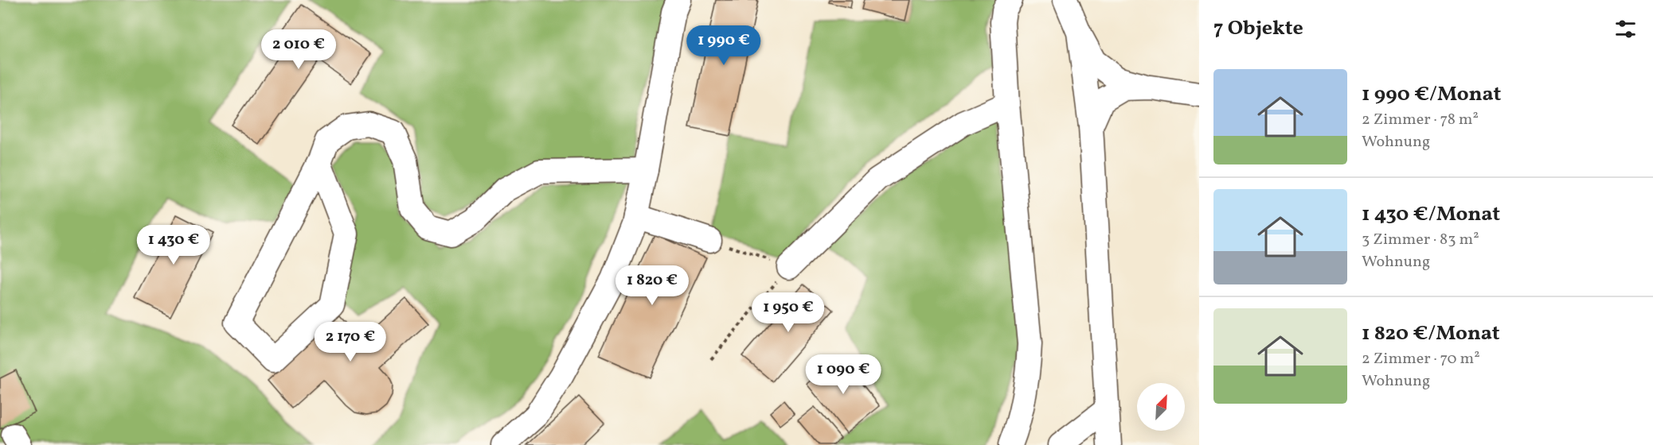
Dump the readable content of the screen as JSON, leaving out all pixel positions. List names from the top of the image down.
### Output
{
  "north": "top right",
  "page": {
    "heading": "7 Objekte",
    "price": [
      "1 990 €",
      "2 010 €",
      "1 430 €",
      "1 820 €",
      "1 950 €",
      "2 170 €",
      "1 090 €"
    ],
    "list": [
      {
        "name": "1 990 €/Monat",
        "note": "2 Zimmer · 78 m² · Wohnung"
      },
      {
        "name": "1 430 €/Monat",
        "note": "3 Zimmer · 83 m² · Wohnung"
      },
      {
        "name": "1 820 €/Monat",
        "note": "2 Zimmer · 70 m² · Wohnung"
      }
    ]
  }
}
